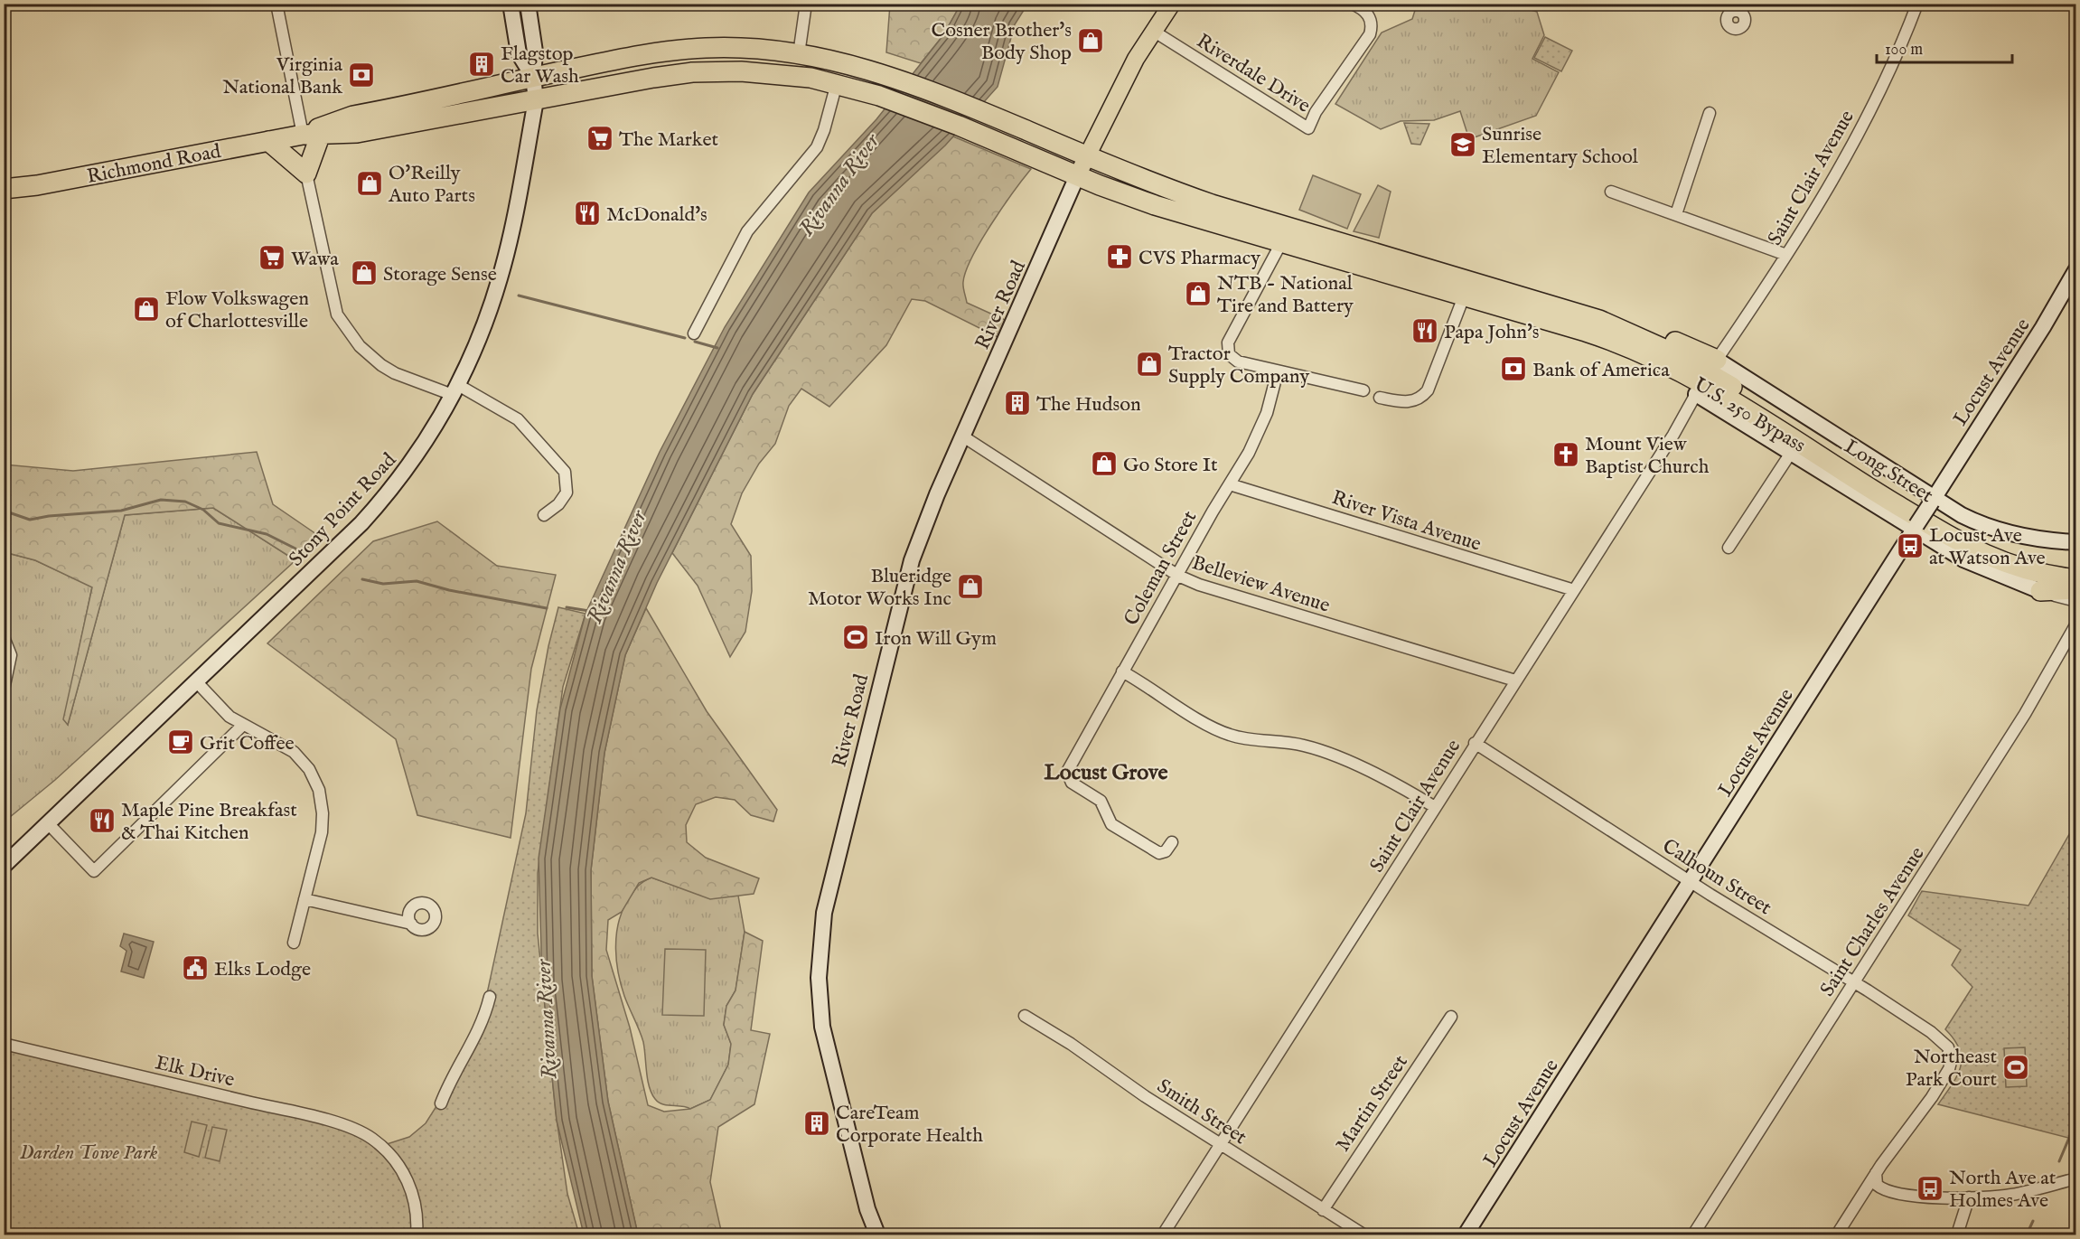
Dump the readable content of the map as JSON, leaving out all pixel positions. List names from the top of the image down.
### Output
{
  "streets": {
    "highway": ["Richmond Road", "U.S. 250 Bypass"],
    "street": [
      "Riverdale Drive",
      "Saint Clair Avenue",
      "River Road",
      "Locust Avenue",
      "Long Street",
      "Stony Point Road",
      "River Vista Avenue",
      "Coleman Street",
      "Belleview Avenue",
      "Calhoun Street",
      "Saint Charles Avenue",
      "Elk Drive",
      "Martin Street",
      "Smith Street"
    ]
  },
  "crossings": [
    ["Richmond Road", "River Road"],
    ["Richmond Road", "Stony Point Road"],
    ["Saint Clair Avenue", "Long Street"],
    ["Saint Clair Avenue", "River Vista Avenue"],
    ["Saint Clair Avenue", "Belleview Avenue"],
    ["Saint Clair Avenue", "Calhoun Street"],
    ["Saint Clair Avenue", "Smith Street"],
    ["River Road", "Belleview Avenue"],
    ["Locust Avenue", "Long Street"],
    ["Locust Avenue", "Calhoun Street"],
    ["River Vista Avenue", "Coleman Street"],
    ["Coleman Street", "Belleview Avenue"],
    ["Calhoun Street", "Saint Charles Avenue"],
    ["Martin Street", "Smith Street"]
  ],
  "districts": ["Locust Grove"],
  "water": ["Rivanna River"],
  "parks": ["Darden Towe Park"],
  "places": {
    "shop": [
      "Cosner Brother's Body Shop",
      "O'Reilly Auto Parts",
      "Storage Sense",
      "NTB - National Tire and Battery",
      "Flow Volkswagen of Charlottesville",
      "Tractor Supply Company",
      "Go Store It",
      "Blueridge Motor Works Inc"
    ],
    "building": ["Flagstop Car Wash", "The Hudson", "CareTeam Corporate Health"],
    "bank": ["Virginia National Bank", "Bank of America"],
    "supermarket": ["The Market", "Wawa"],
    "school or university": ["Sunrise Elementary School"],
    "restaurant": ["McDonald's", "Papa John's", "Maple Pine Breakfast & Thai Kitchen"],
    "pharmacy": ["CVS Pharmacy"],
    "church": ["Mount View Baptist Church"],
    "bus stop": ["Locust Ave at Watson Ave", "North Ave at Holmes Ave"],
    "sports": ["Iron Will Gym", "Northeast Park Court"],
    "cafe": ["Grit Coffee"],
    "public building": ["Elks Lodge"]
  },
  "scale_bar": "100 m"
}
